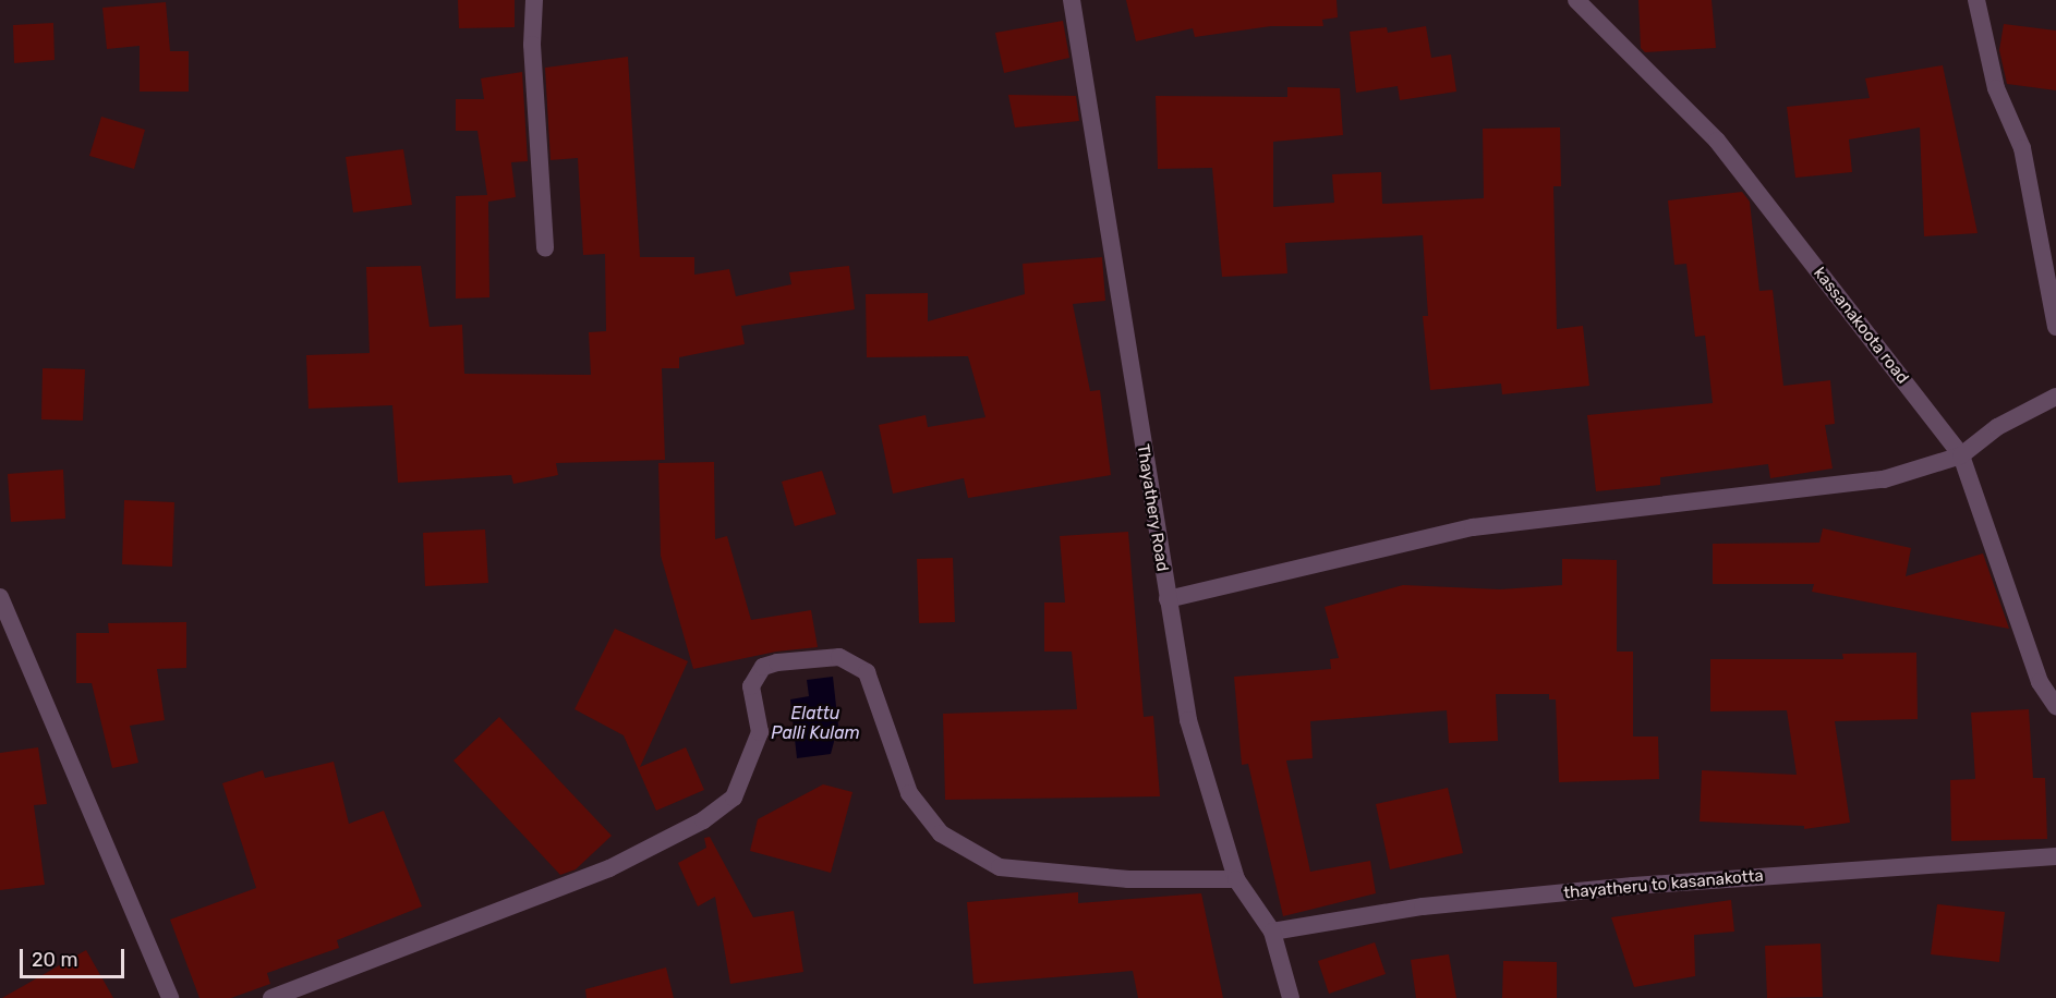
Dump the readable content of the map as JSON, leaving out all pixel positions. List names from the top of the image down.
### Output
{
  "streets": {
    "street": ["kassanakoota road", "Thayathery Road", "thayatheru to kasanakotta"]
  },
  "crossings": [
    ["Thayathery Road", "thayatheru to kasanakotta"]
  ],
  "water": ["Elattu Palli Kulam"],
  "scale_bar": "20 m"
}
